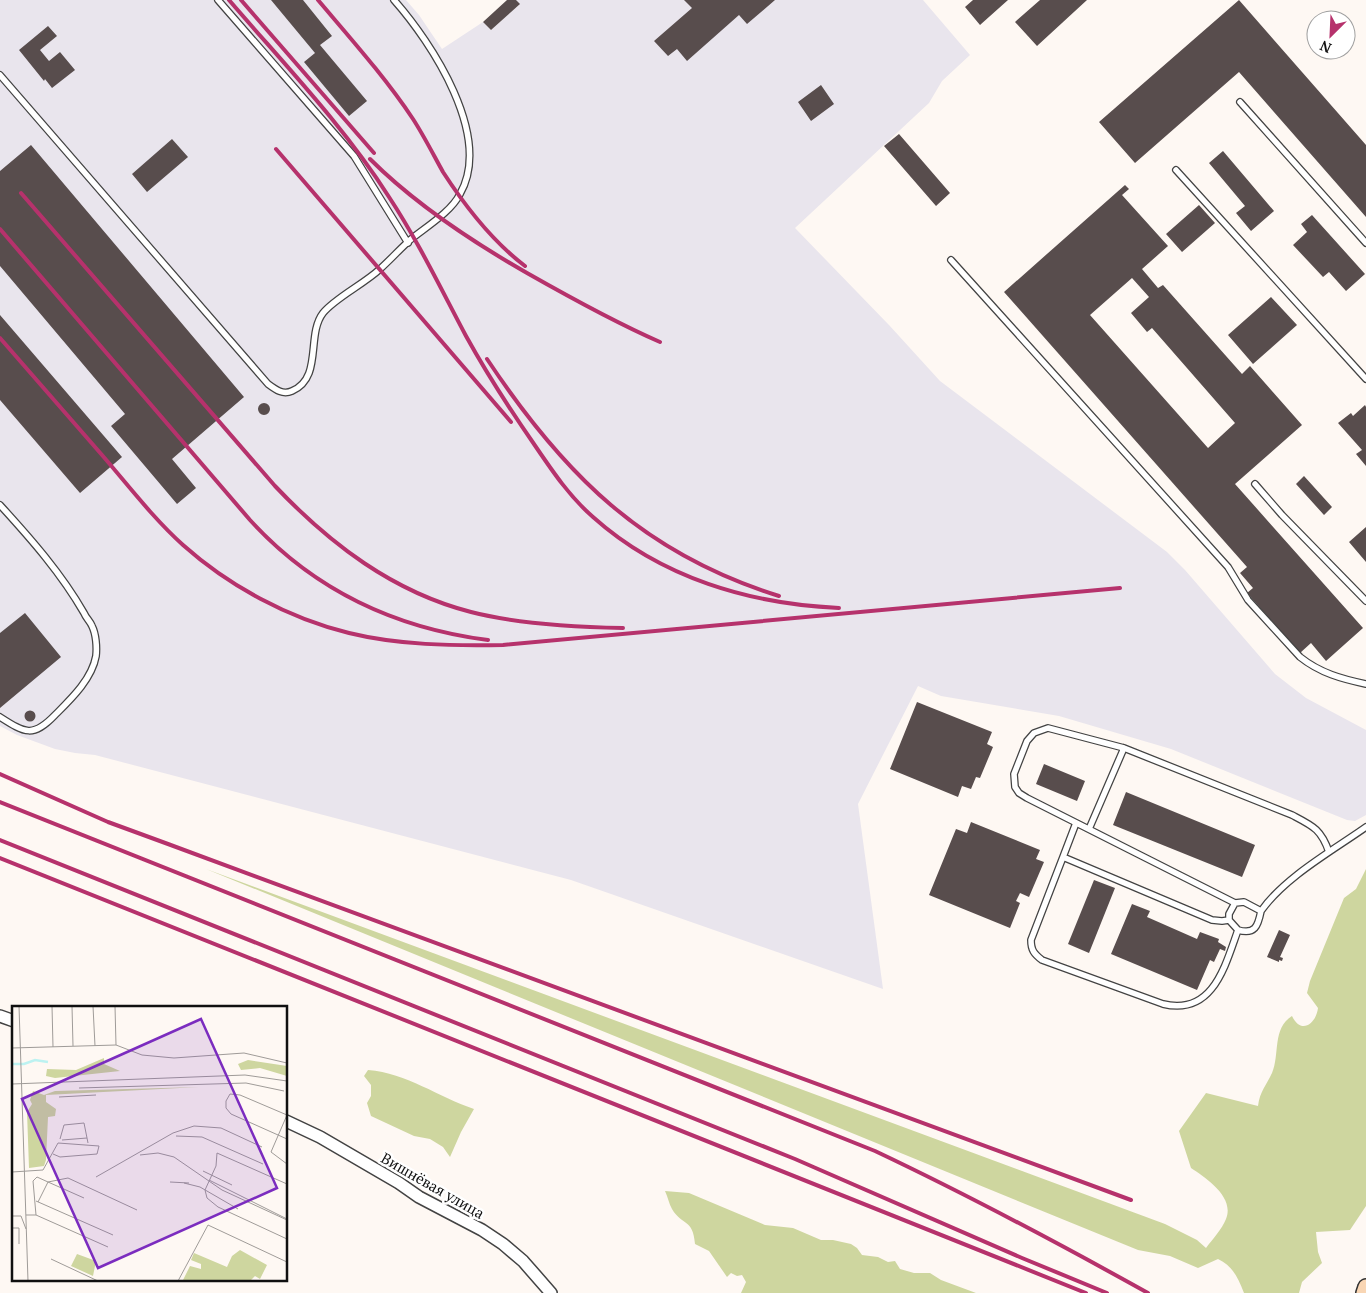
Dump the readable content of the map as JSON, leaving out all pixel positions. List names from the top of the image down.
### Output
{
  "streets": {
    "street": ["Вишнёвая улица"]
  },
  "north": "bottom left"
}
